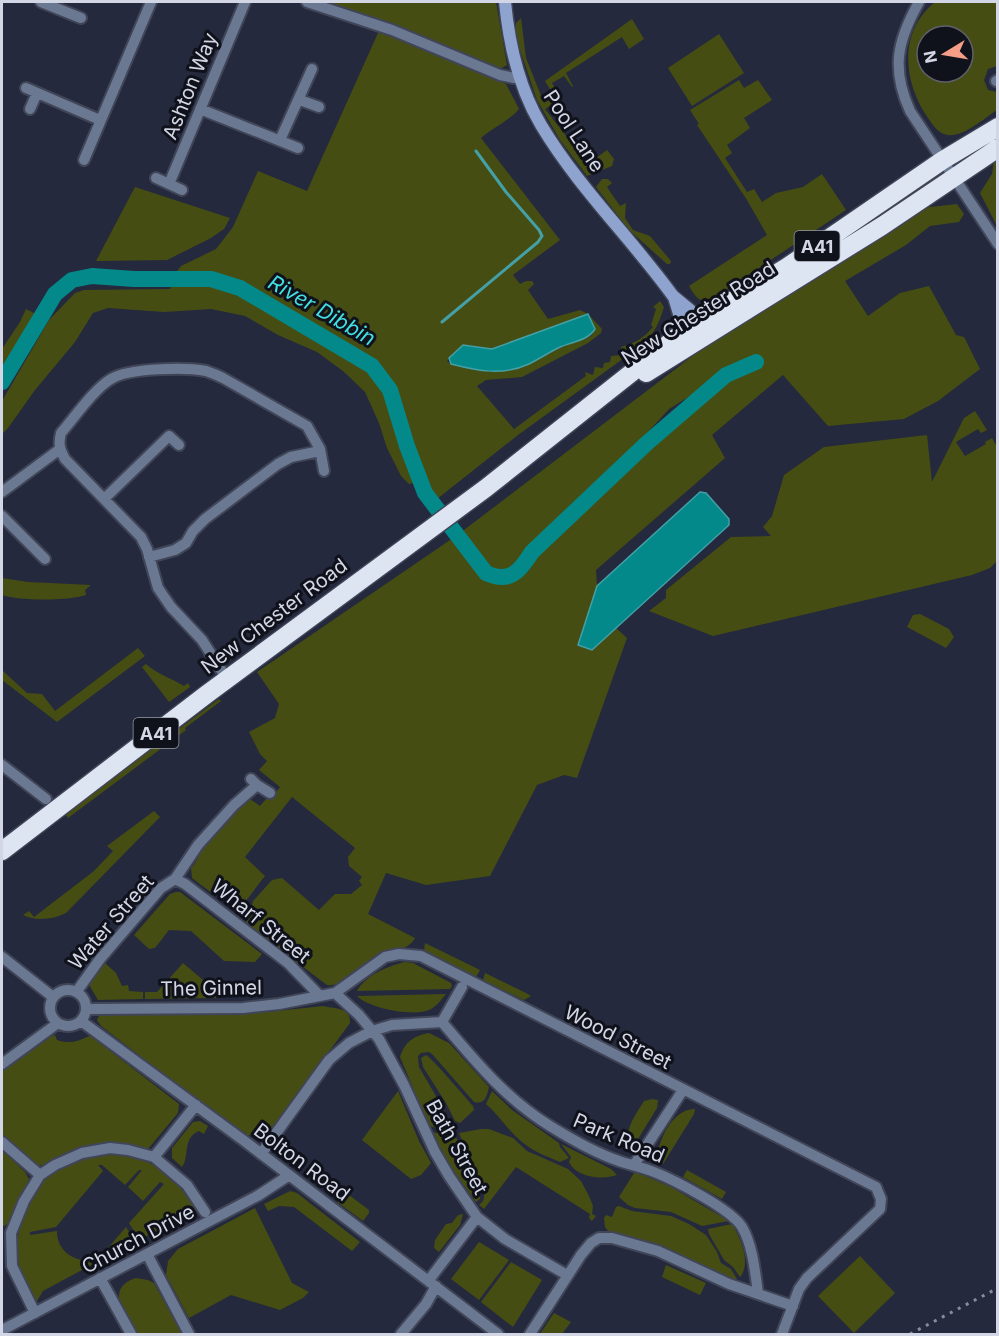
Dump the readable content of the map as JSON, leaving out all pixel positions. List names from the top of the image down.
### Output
{
  "streets": {
    "highway": ["A41", "New Chester Road"],
    "street": [
      "Ashton Way",
      "Pool Lane",
      "Wharf Street",
      "Water Street",
      "The Ginnel",
      "Wood Street",
      "Park Road",
      "Bath Street",
      "Bolton Road",
      "Church Drive"
    ]
  },
  "crossings": [
    ["Pool Lane", "New Chester Road"],
    ["Wharf Street", "Water Street"],
    ["Wharf Street", "The Ginnel"],
    ["Water Street", "The Ginnel"],
    ["Water Street", "Bolton Road"],
    ["The Ginnel", "Wood Street"],
    ["The Ginnel", "Bolton Road"],
    ["Bolton Road", "Church Drive"]
  ],
  "water": ["River Dibbin"],
  "north": "left"
}
